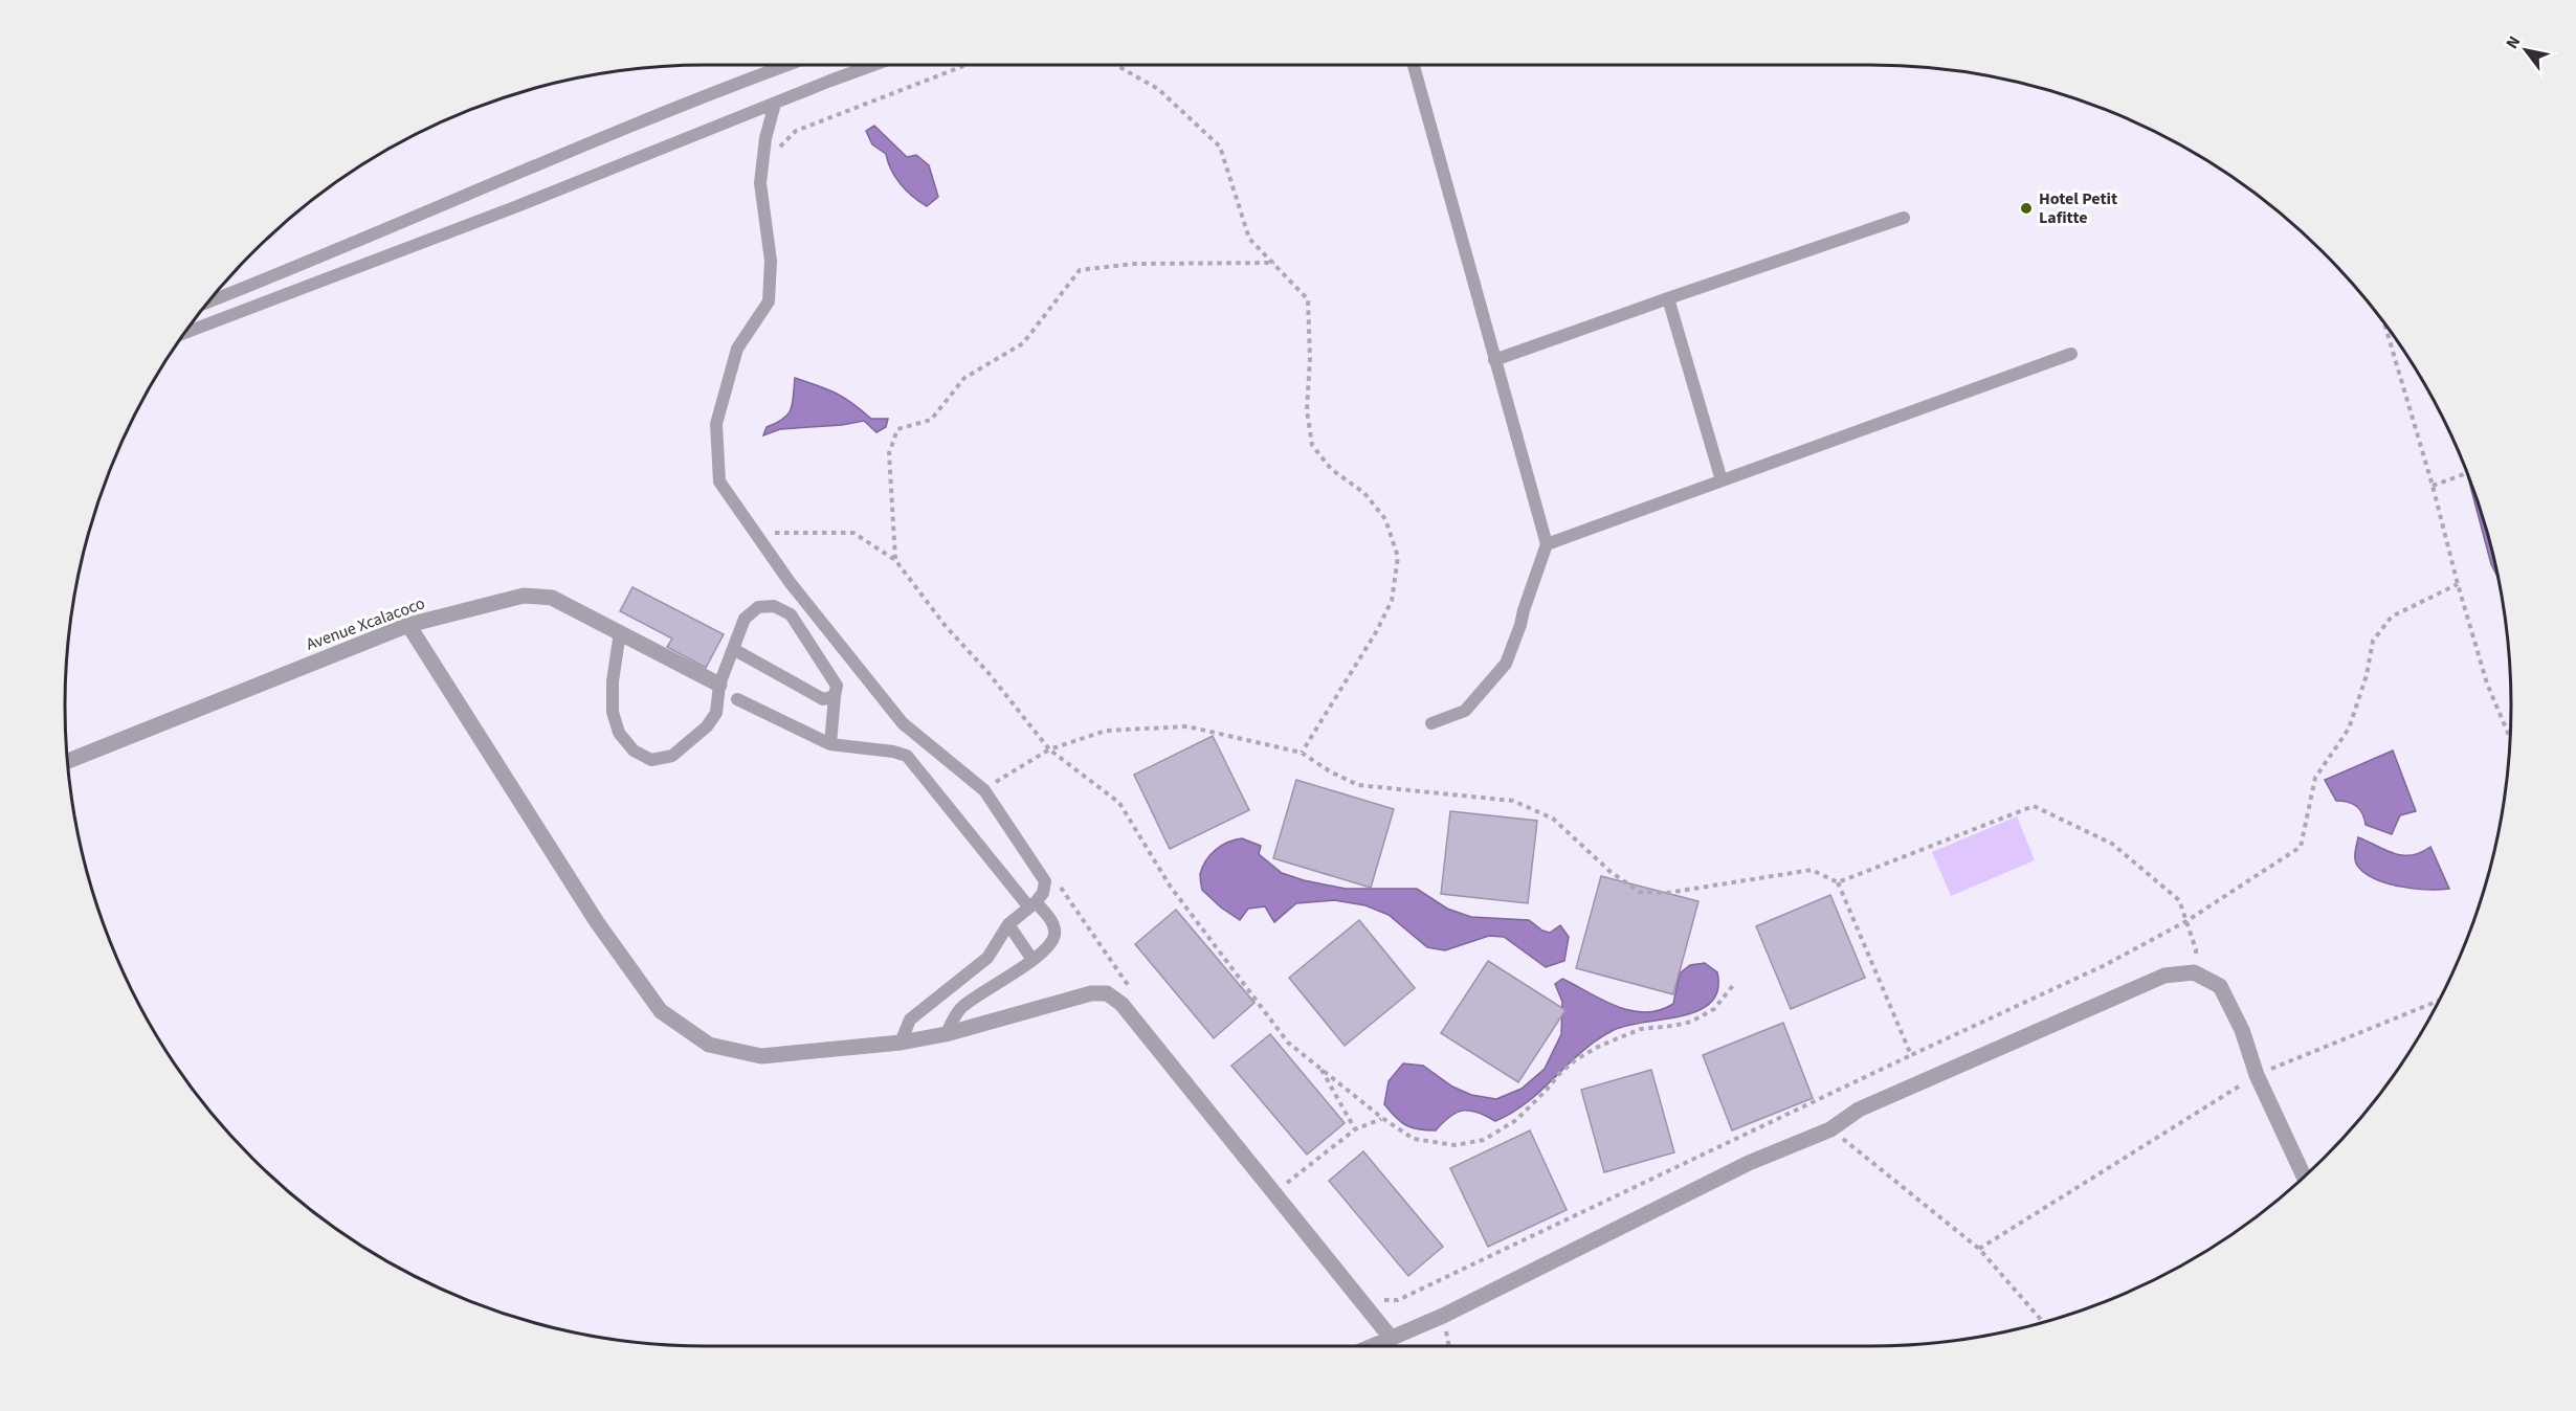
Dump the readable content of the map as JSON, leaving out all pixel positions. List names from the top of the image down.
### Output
{
  "streets": {
    "street": ["Avenue Xcalacoco"]
  },
  "places": ["Hotel Petit Lafitte"],
  "north": "top left"
}
